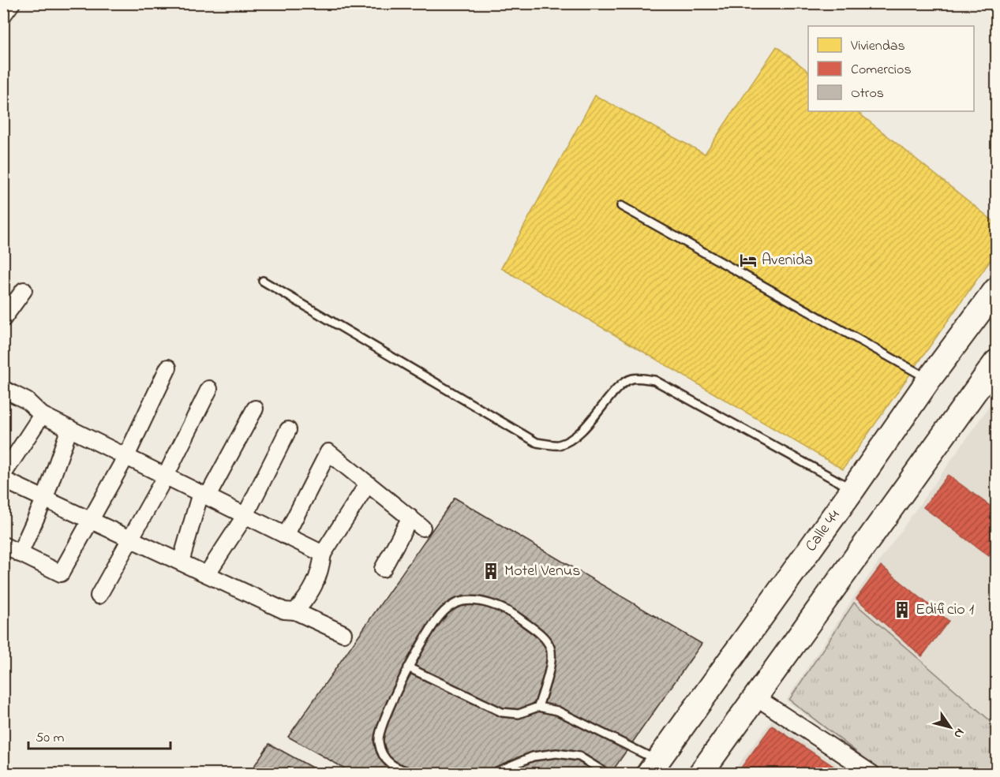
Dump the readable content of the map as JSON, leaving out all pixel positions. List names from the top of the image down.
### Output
{
  "streets": {
    "main road": ["Calle 44"]
  },
  "places": {
    "hotel": ["Avenida"],
    "building": ["Motel Venus", "Edificio 1"]
  },
  "legend": ["Viviendas", "Comercios", "Otros"],
  "scale_bar": "50 m",
  "north": "bottom right"
}
